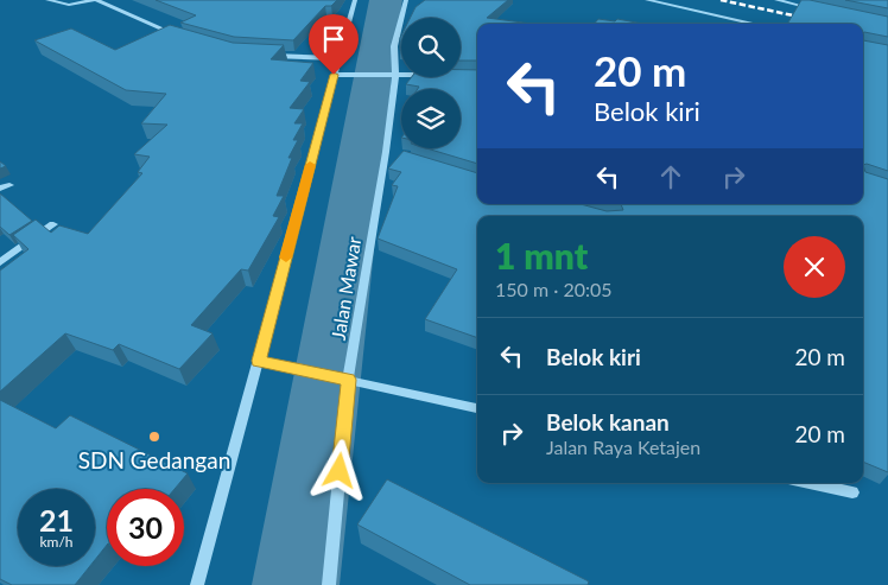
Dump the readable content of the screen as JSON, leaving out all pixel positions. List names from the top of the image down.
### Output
{
  "streets": {
    "street": ["Jalan Mawar"]
  },
  "places": ["SDN Gedangan"],
  "page": {
    "turn": ["20 m", "Belok kiri"],
    "heading": ["1 mnt", "150 m · 20:05"],
    "list": [
      {
        "name": "Belok kiri",
        "value": "20 m"
      },
      {
        "name": "Belok kanan",
        "note": "Jalan Raya Ketajen",
        "value": "20 m"
      }
    ],
    "speed": "21 km/h",
    "limit": "30"
  }
}
